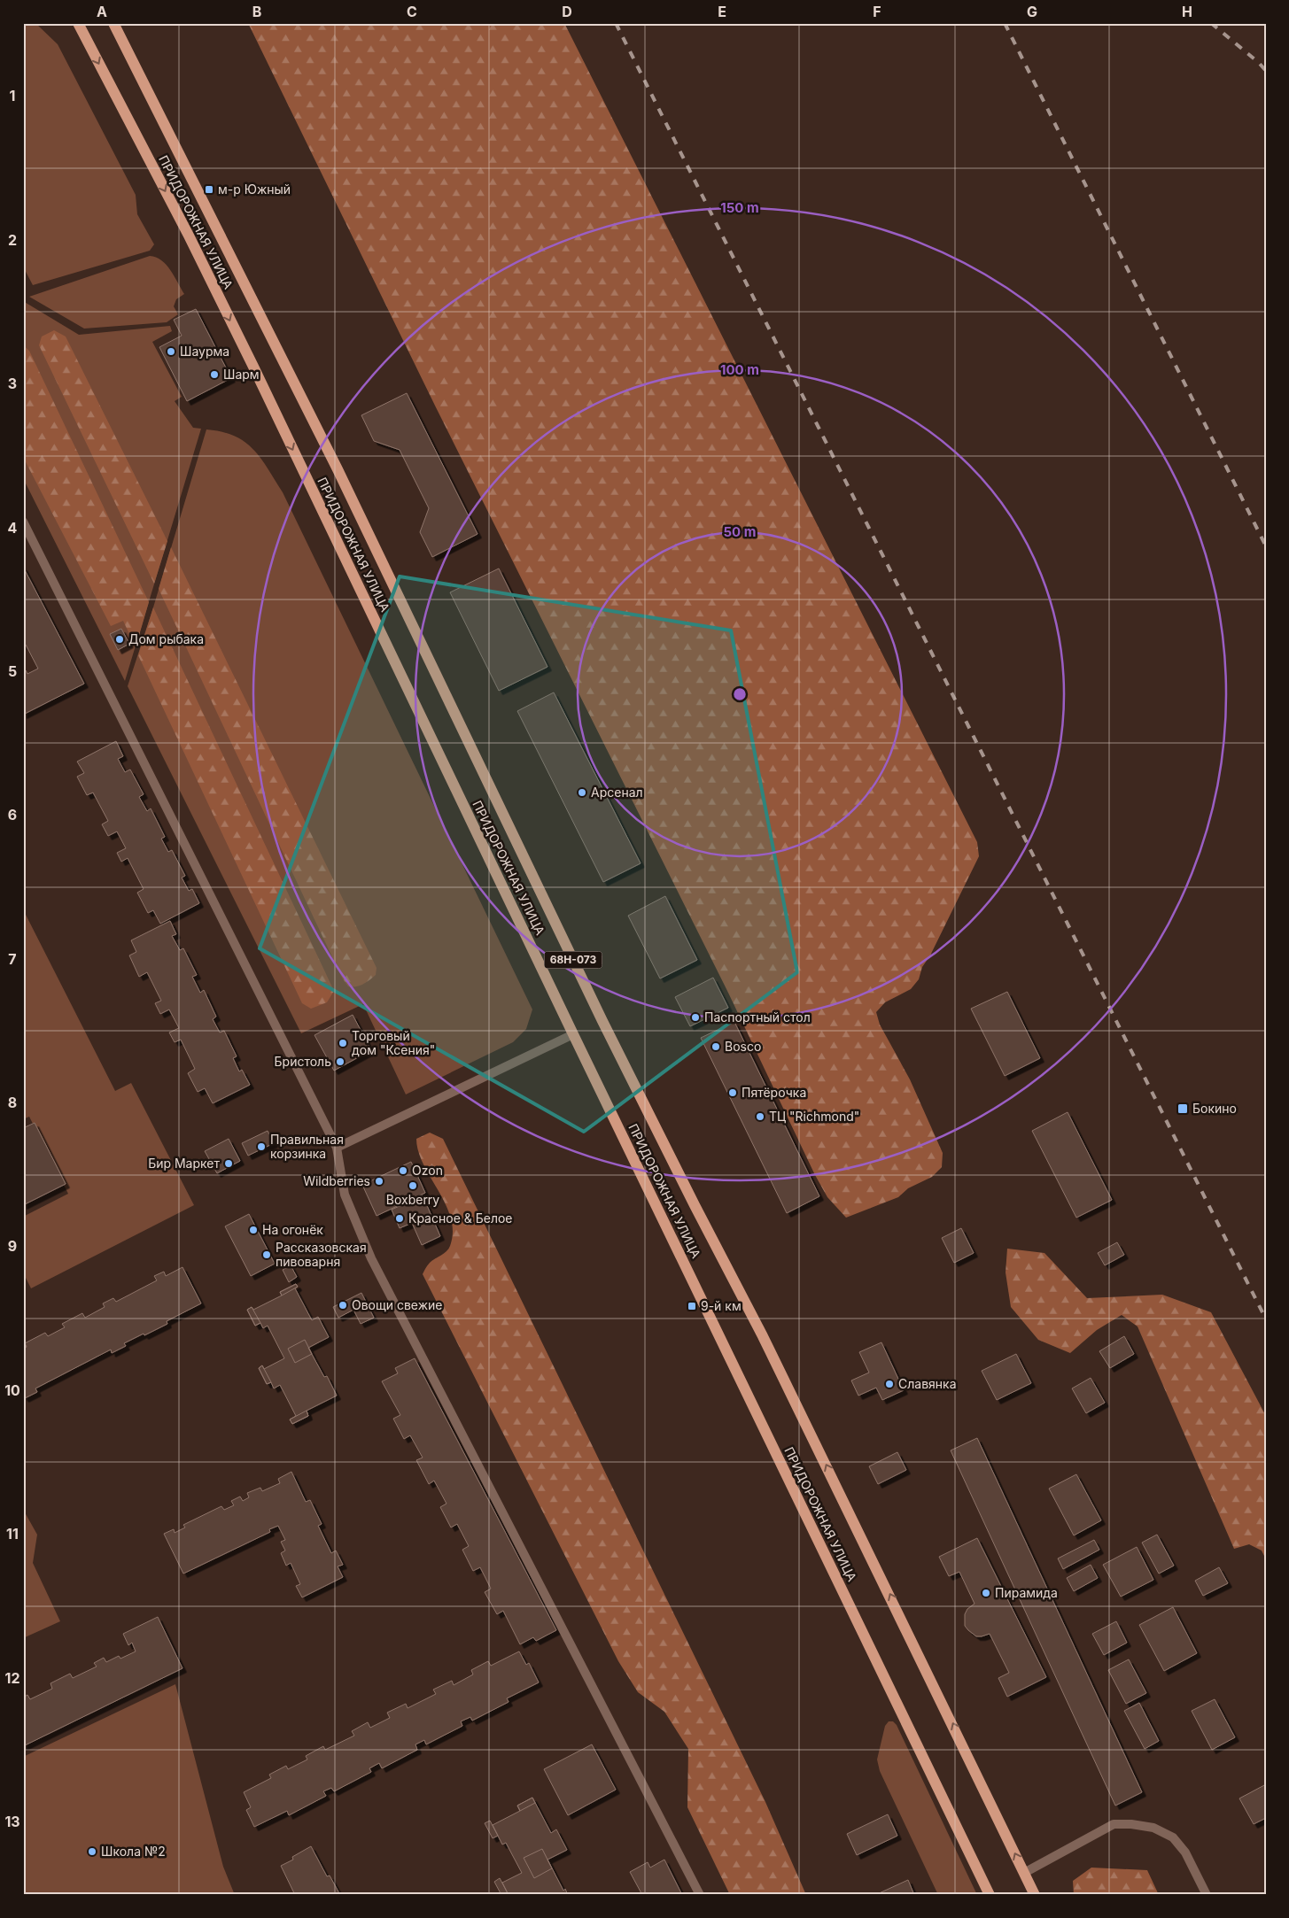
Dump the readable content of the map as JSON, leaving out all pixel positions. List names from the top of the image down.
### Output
{
  "streets": {
    "main road": ["ПРИДОРОЖНАЯ УЛИЦА", "68Н-073"]
  },
  "places": {
    "transit": ["м-р Южный", "Бокино", "9-й км"],
    "other": [
      "Шаурма",
      "Шарм",
      "Дом рыбака",
      "Арсенал",
      "Паспортный стол",
      "Торговый дом \"Ксения\"",
      "Bosco",
      "Бристоль",
      "Пятёрочка",
      "ТЦ \"Richmond\"",
      "Правильная корзинка",
      "Бир Маркет",
      "Ozon",
      "Wildberries",
      "Boxberry",
      "Красное & Белое",
      "На огонёк",
      "Рассказовская пивоварня",
      "Овощи свежие",
      "Славянка",
      "Пирамида",
      "Школа №2"
    ]
  },
  "grid": {
    "columns": [
      "A",
      "B",
      "C",
      "D",
      "E",
      "F",
      "G",
      "H"
    ],
    "rows": [
      "1",
      "2",
      "3",
      "4",
      "5",
      "6",
      "7",
      "8",
      "9",
      "10",
      "11",
      "12",
      "13"
    ]
  },
  "rings": ["150 m", "100 m", "50 m"]
}
